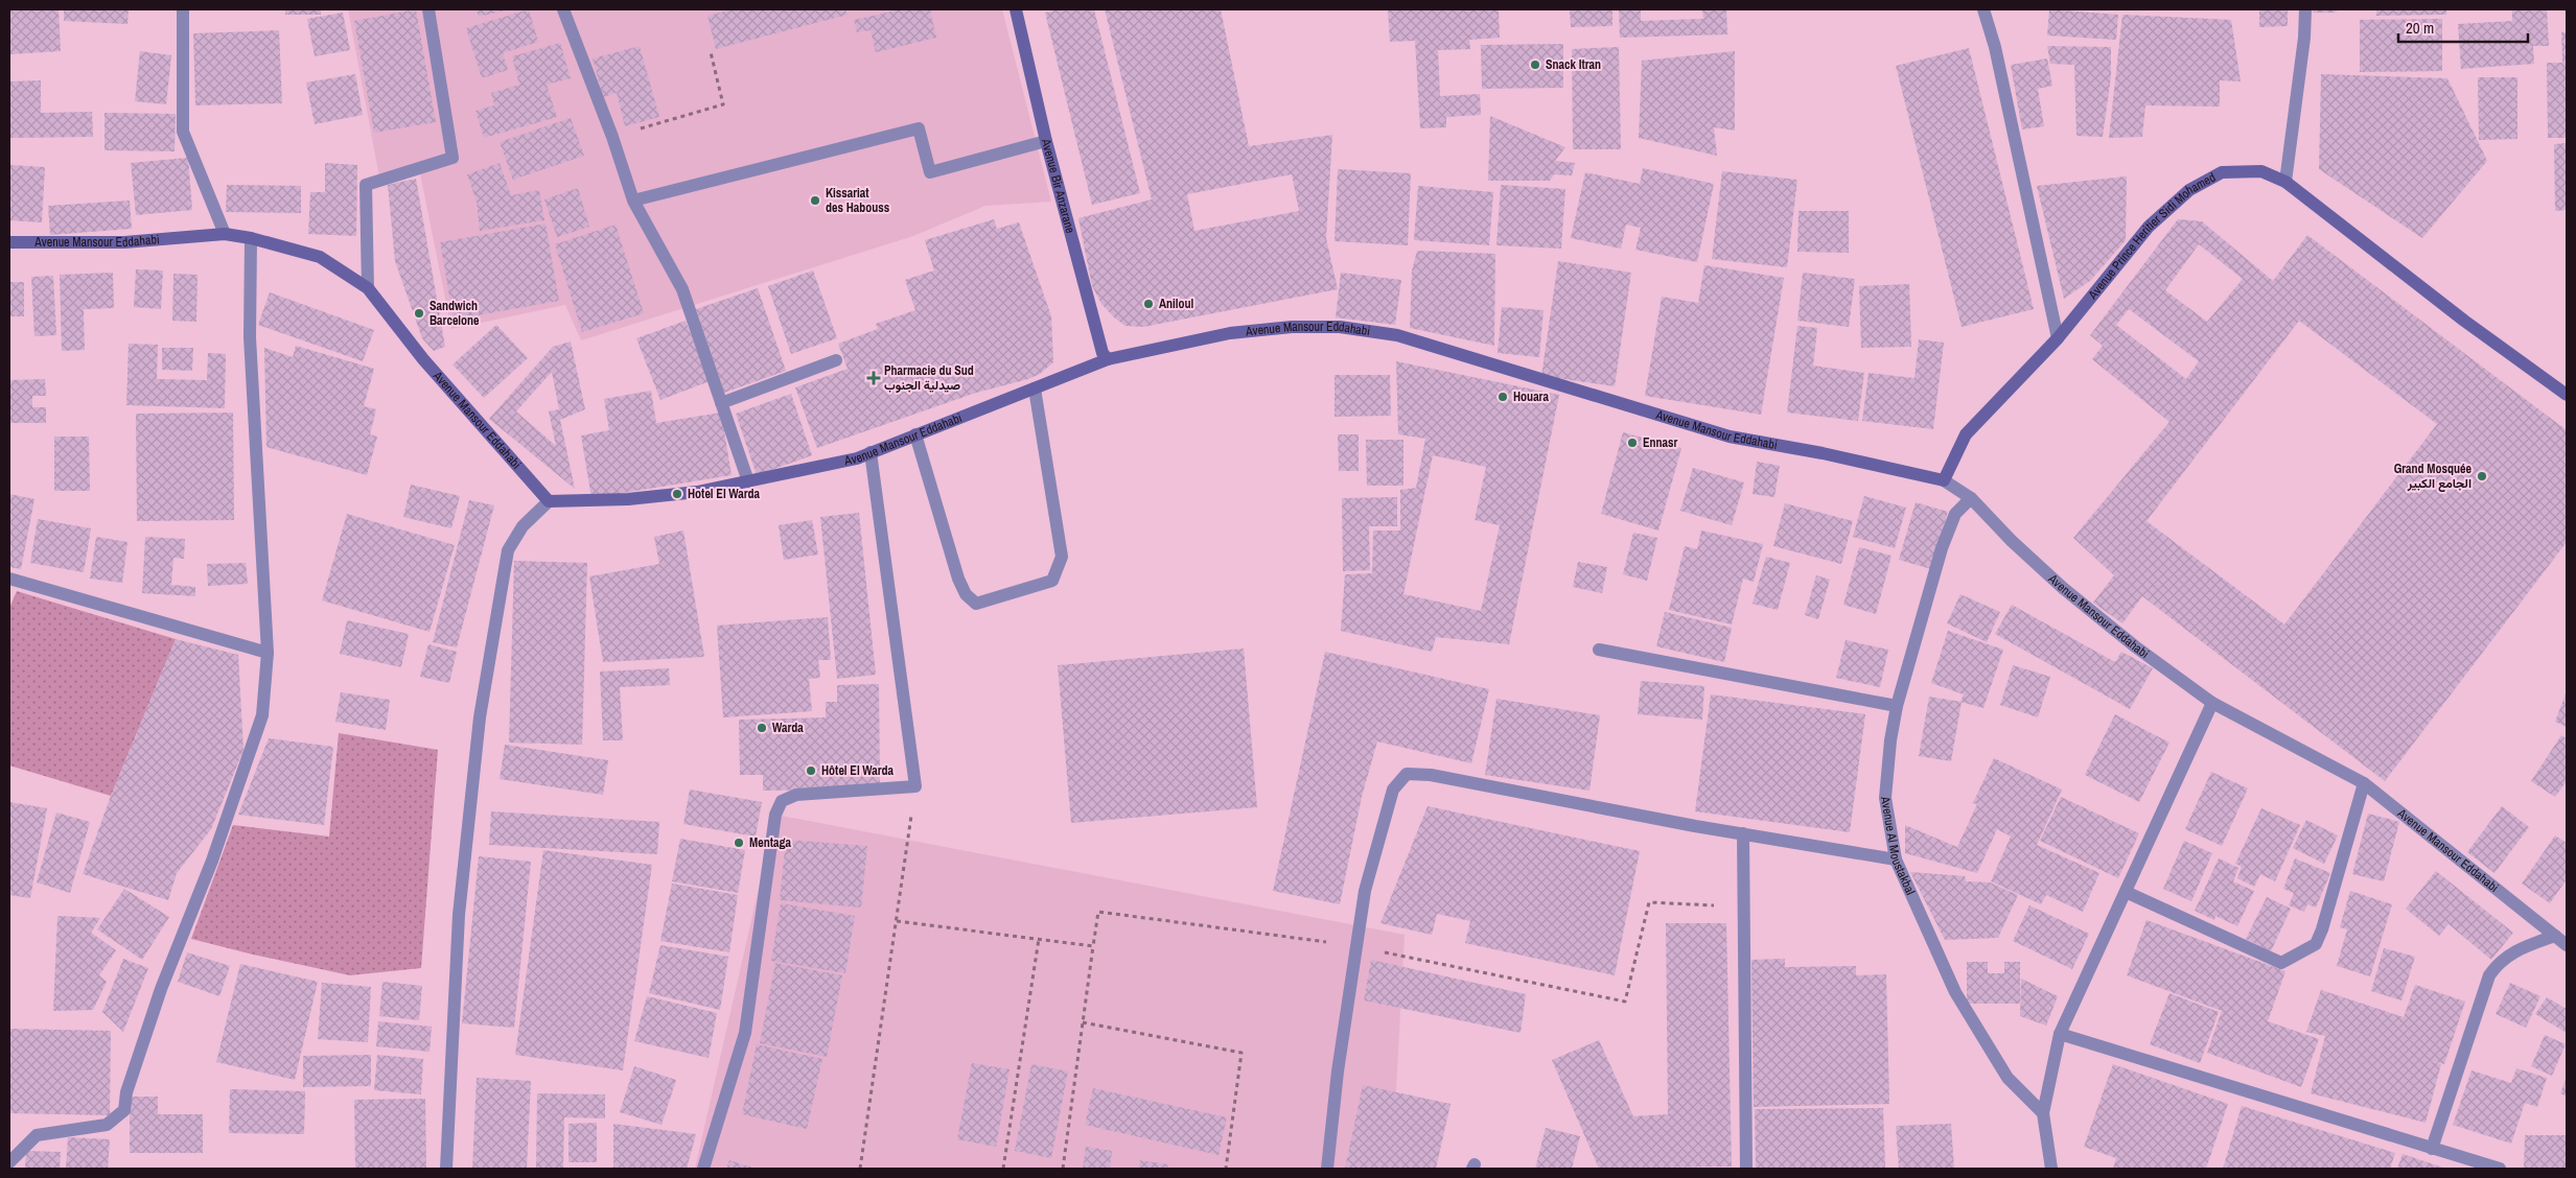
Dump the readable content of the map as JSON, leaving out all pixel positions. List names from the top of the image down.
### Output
{
  "streets": {
    "street": [
      "Avenue Bir Anzarane",
      "Avenue Prince Heritier Sidi Mohamed",
      "Avenue Mansour Eddahabi",
      "Avenue Al Moustakbal"
    ]
  },
  "crossings": [
    ["Avenue Bir Anzarane", "Avenue Mansour Eddahabi"],
    ["Avenue Prince Heritier Sidi Mohamed", "Avenue Mansour Eddahabi"],
    ["Avenue Mansour Eddahabi", "Avenue Al Moustakbal"]
  ],
  "places": {
    "other": [
      "Snack Itran",
      "Kissariat des Habouss",
      "Aniloul",
      "Sandwich Barcelone",
      "Houara",
      "Ennasr",
      "Grand Mosquée الجامع الكبير",
      "Hotel El Warda",
      "Warda",
      "Hôtel El Warda",
      "Mentaga"
    ],
    "health": ["Pharmacie du Sud صيدلية الجنوب"]
  },
  "scale_bar": "20 m"
}
